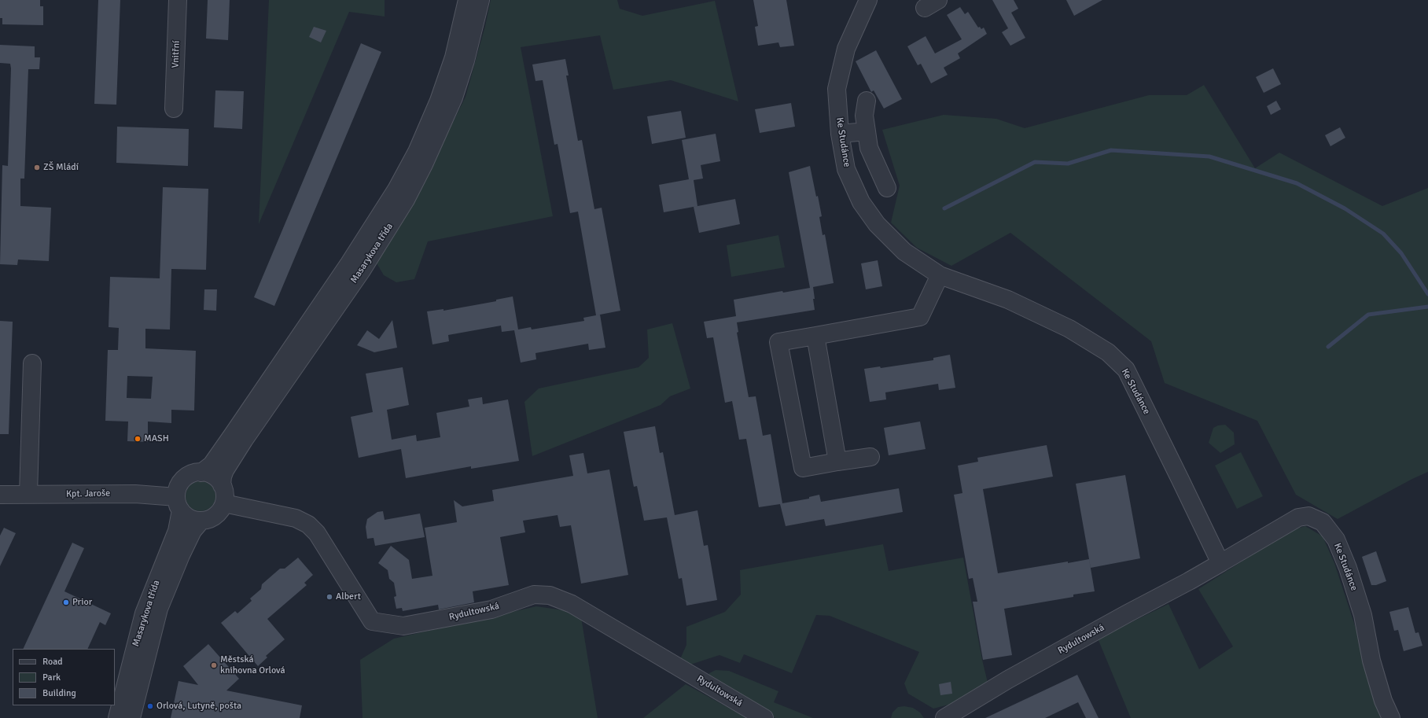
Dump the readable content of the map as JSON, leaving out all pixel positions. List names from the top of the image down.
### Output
{
  "streets": {
    "street": [
      "Vnitřní",
      "Ke Studánce",
      "Masarykova třída",
      "Kpt. Jaroše",
      "Rydultowská"
    ]
  },
  "crossings": [
    ["Ke Studánce", "Rydultowská"],
    ["Masarykova třída", "Kpt. Jaroše"],
    ["Masarykova třída", "Rydultowská"],
    ["Kpt. Jaroše", "Rydultowská"]
  ],
  "places": [
    "ZŠ Mládí",
    "MASH",
    "Albert",
    "Prior",
    "Městská knihovna Orlová",
    "Orlová, Lutyně, pošta"
  ],
  "legend": ["Road", "Park", "Building"]
}
